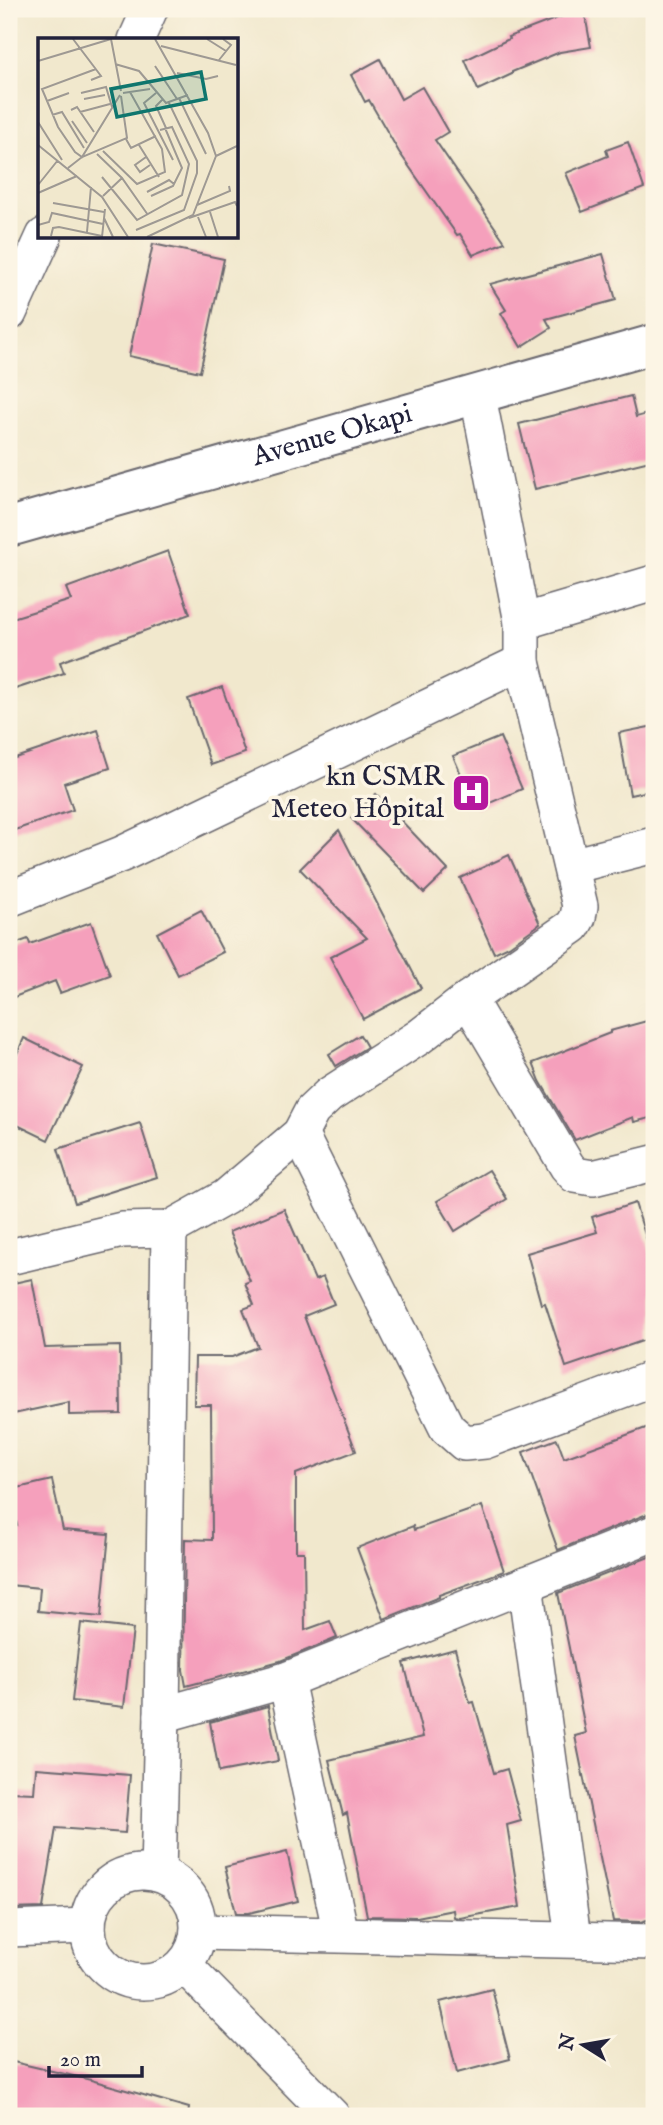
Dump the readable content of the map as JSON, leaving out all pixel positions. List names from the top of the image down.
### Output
{
  "streets": {
    "street": ["Avenue Okapi"]
  },
  "places": {
    "hospital": ["kn CSMR Meteo Hôpital"]
  },
  "scale_bar": "20 m",
  "north": "left"
}
